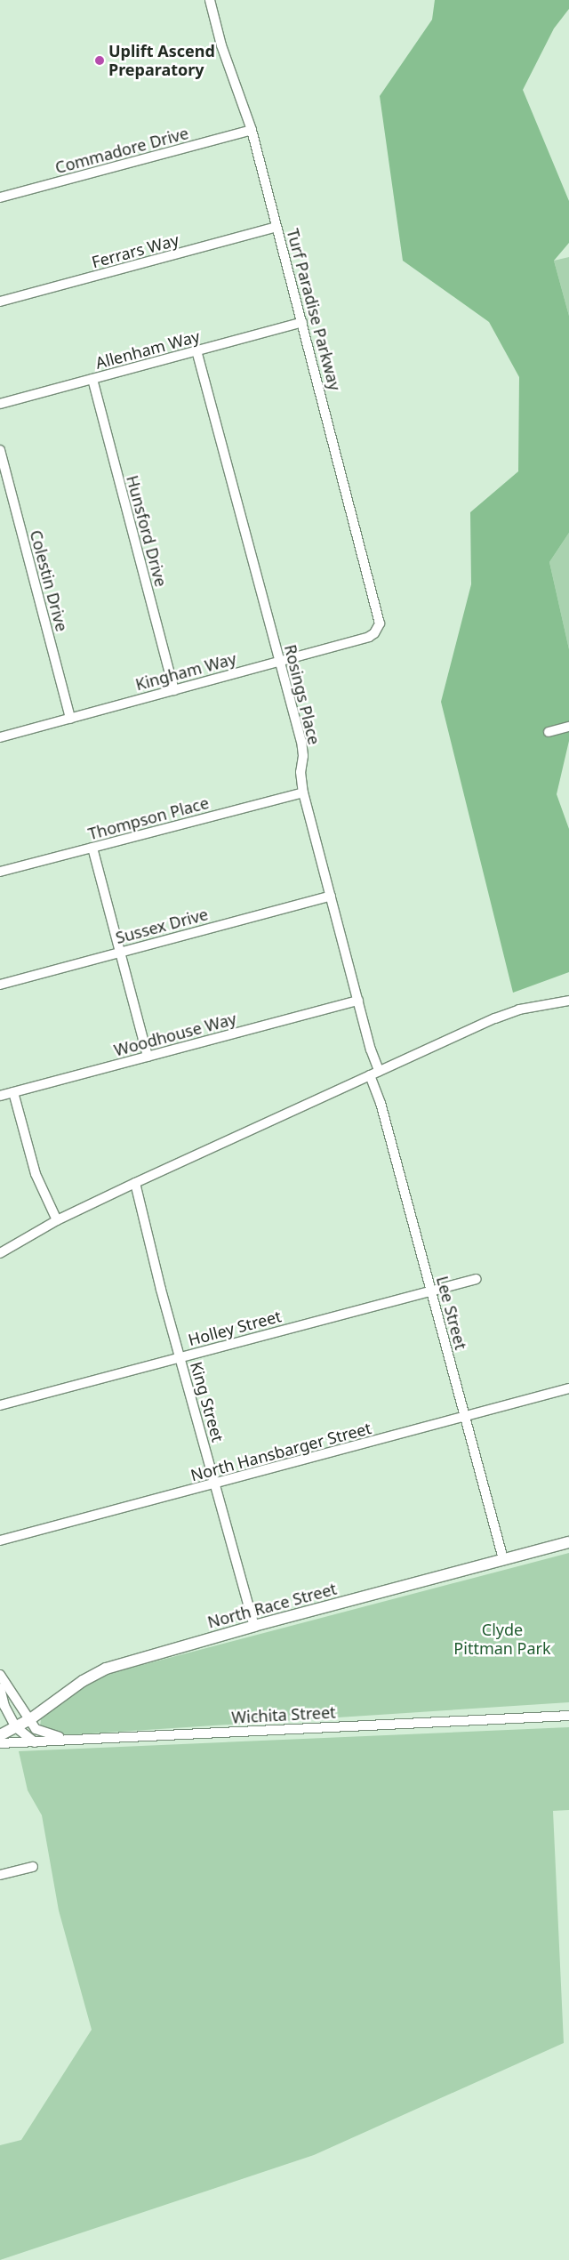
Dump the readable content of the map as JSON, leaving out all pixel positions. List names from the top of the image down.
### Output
{
  "streets": {
    "main road": ["North Race Street"],
    "street": [
      "Commadore Drive",
      "Ferrars Way",
      "Turf Paradise Parkway",
      "Allenham Way",
      "Hunsford Drive",
      "Colestin Drive",
      "Kingham Way",
      "Rosings Place",
      "Thompson Place",
      "Sussex Drive",
      "Woodhouse Way",
      "Lee Street",
      "Holley Street",
      "King Street",
      "North Hansbarger Street",
      "Wichita Street"
    ]
  },
  "crossings": [
    ["Commadore Drive", "Turf Paradise Parkway"],
    ["Ferrars Way", "Turf Paradise Parkway"],
    ["Turf Paradise Parkway", "Allenham Way"],
    ["Turf Paradise Parkway", "Kingham Way"],
    ["Allenham Way", "Hunsford Drive"],
    ["Allenham Way", "Rosings Place"],
    ["Hunsford Drive", "Kingham Way"],
    ["Colestin Drive", "Kingham Way"],
    ["Kingham Way", "Rosings Place"],
    ["Rosings Place", "Thompson Place"],
    ["Rosings Place", "Sussex Drive"],
    ["Rosings Place", "Woodhouse Way"],
    ["Lee Street", "Holley Street"],
    ["Lee Street", "North Hansbarger Street"],
    ["Lee Street", "North Race Street"],
    ["Holley Street", "King Street"],
    ["King Street", "North Hansbarger Street"],
    ["King Street", "North Race Street"]
  ],
  "parks": ["Clyde Pittman Park"],
  "places": ["Uplift Ascend Preparatory"]
}
